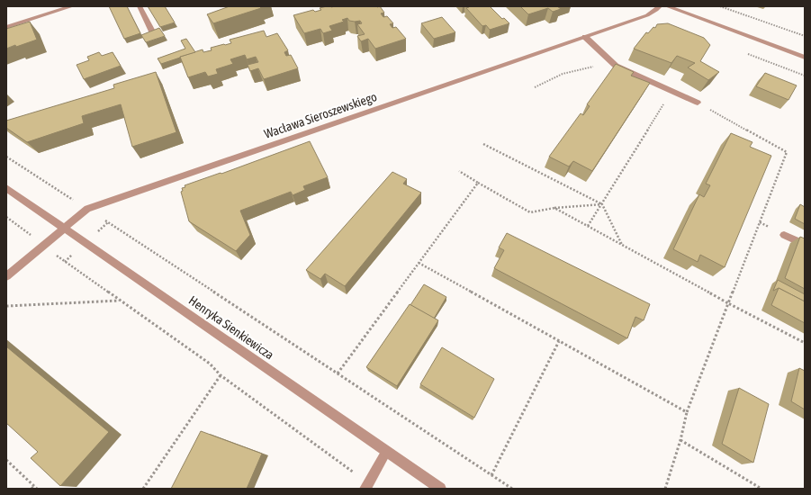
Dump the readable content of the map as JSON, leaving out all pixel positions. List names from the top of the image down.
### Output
{
  "streets": {
    "street": ["Wacława Sieroszewskiego", "Henryka Sienkiewicza"]
  },
  "crossings": [
    ["Wacława Sieroszewskiego", "Henryka Sienkiewicza"]
  ]
}
